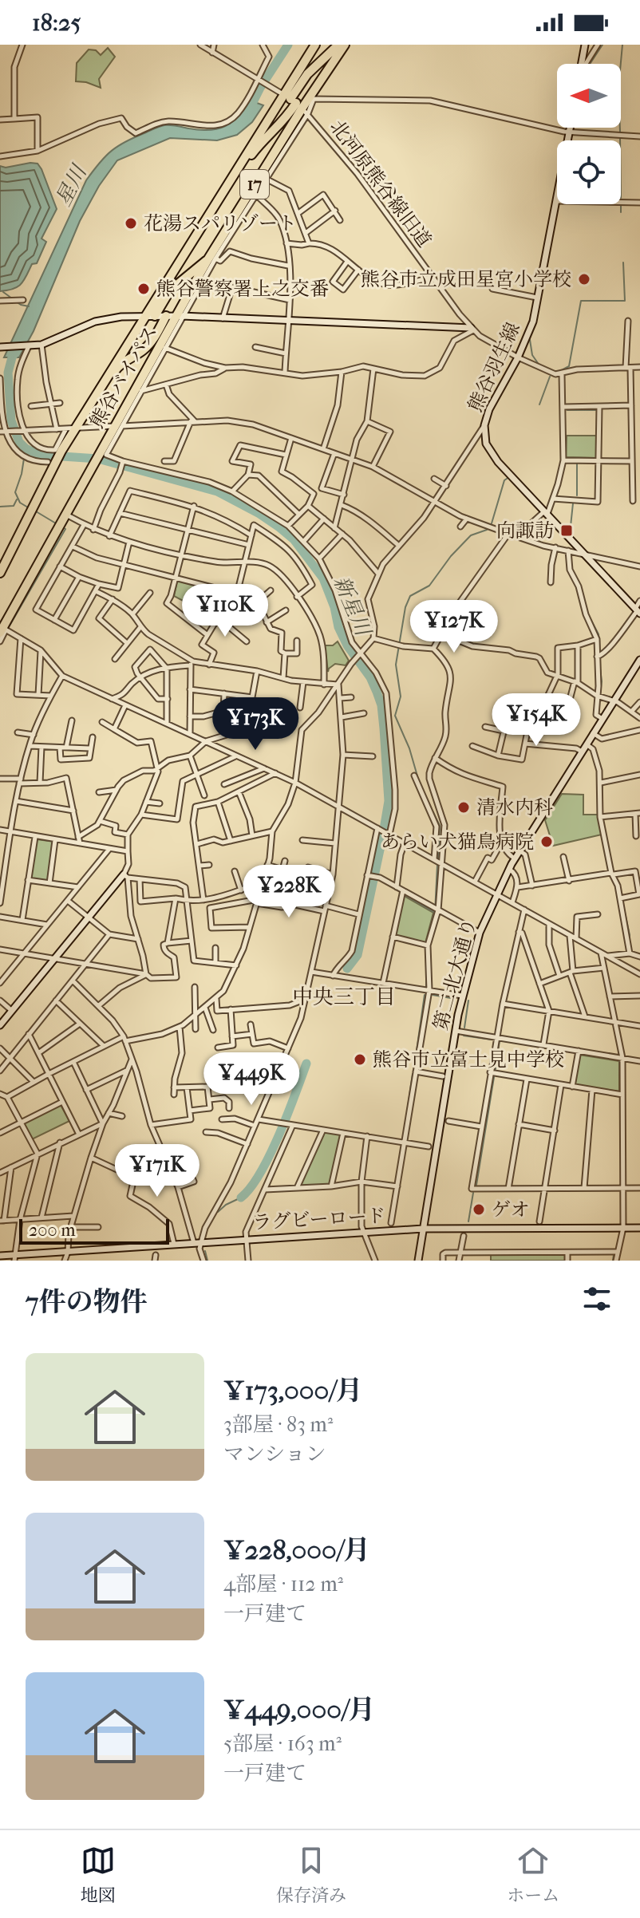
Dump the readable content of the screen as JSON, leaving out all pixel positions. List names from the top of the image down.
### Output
{
  "streets": {
    "highway": ["17", "熊谷バイパス"],
    "street": [
      "北河原熊谷線旧道",
      "熊谷羽生線",
      "第二北大通り",
      "ラグビーロード"
    ]
  },
  "crossings": [
    ["北河原熊谷線旧道", "熊谷羽生線"],
    ["北河原熊谷線旧道", "熊谷バイパス"],
    ["第二北大通り", "ラグビーロード"]
  ],
  "districts": ["中央三丁目"],
  "water": ["星川", "新星川"],
  "places": {
    "other": [
      "花湯スパリゾート",
      "熊谷市立成田星宮小学校",
      "熊谷警察署上之交番",
      "清水内科",
      "あらい犬猫鳥病院",
      "熊谷市立富士見中学校",
      "ゲオ"
    ],
    "transit": ["向諏訪"]
  },
  "scale_bar": "200 m",
  "north": "left",
  "page": {
    "status": "18:25",
    "price": [
      "¥110K",
      "¥127K",
      "¥154K",
      "¥173K",
      "¥228K",
      "¥449K",
      "¥171K"
    ],
    "scale": "200 m",
    "heading": "7件の物件",
    "list": [
      {
        "name": "¥173,000/月",
        "note": "3部屋 · 83 m² · マンション"
      },
      {
        "name": "¥228,000/月",
        "note": "4部屋 · 112 m² · 一戸建て"
      },
      {
        "name": "¥449,000/月",
        "note": "5部屋 · 163 m² · 一戸建て"
      }
    ],
    "tabs": ["地図", "保存済み", "ホーム"]
  }
}
